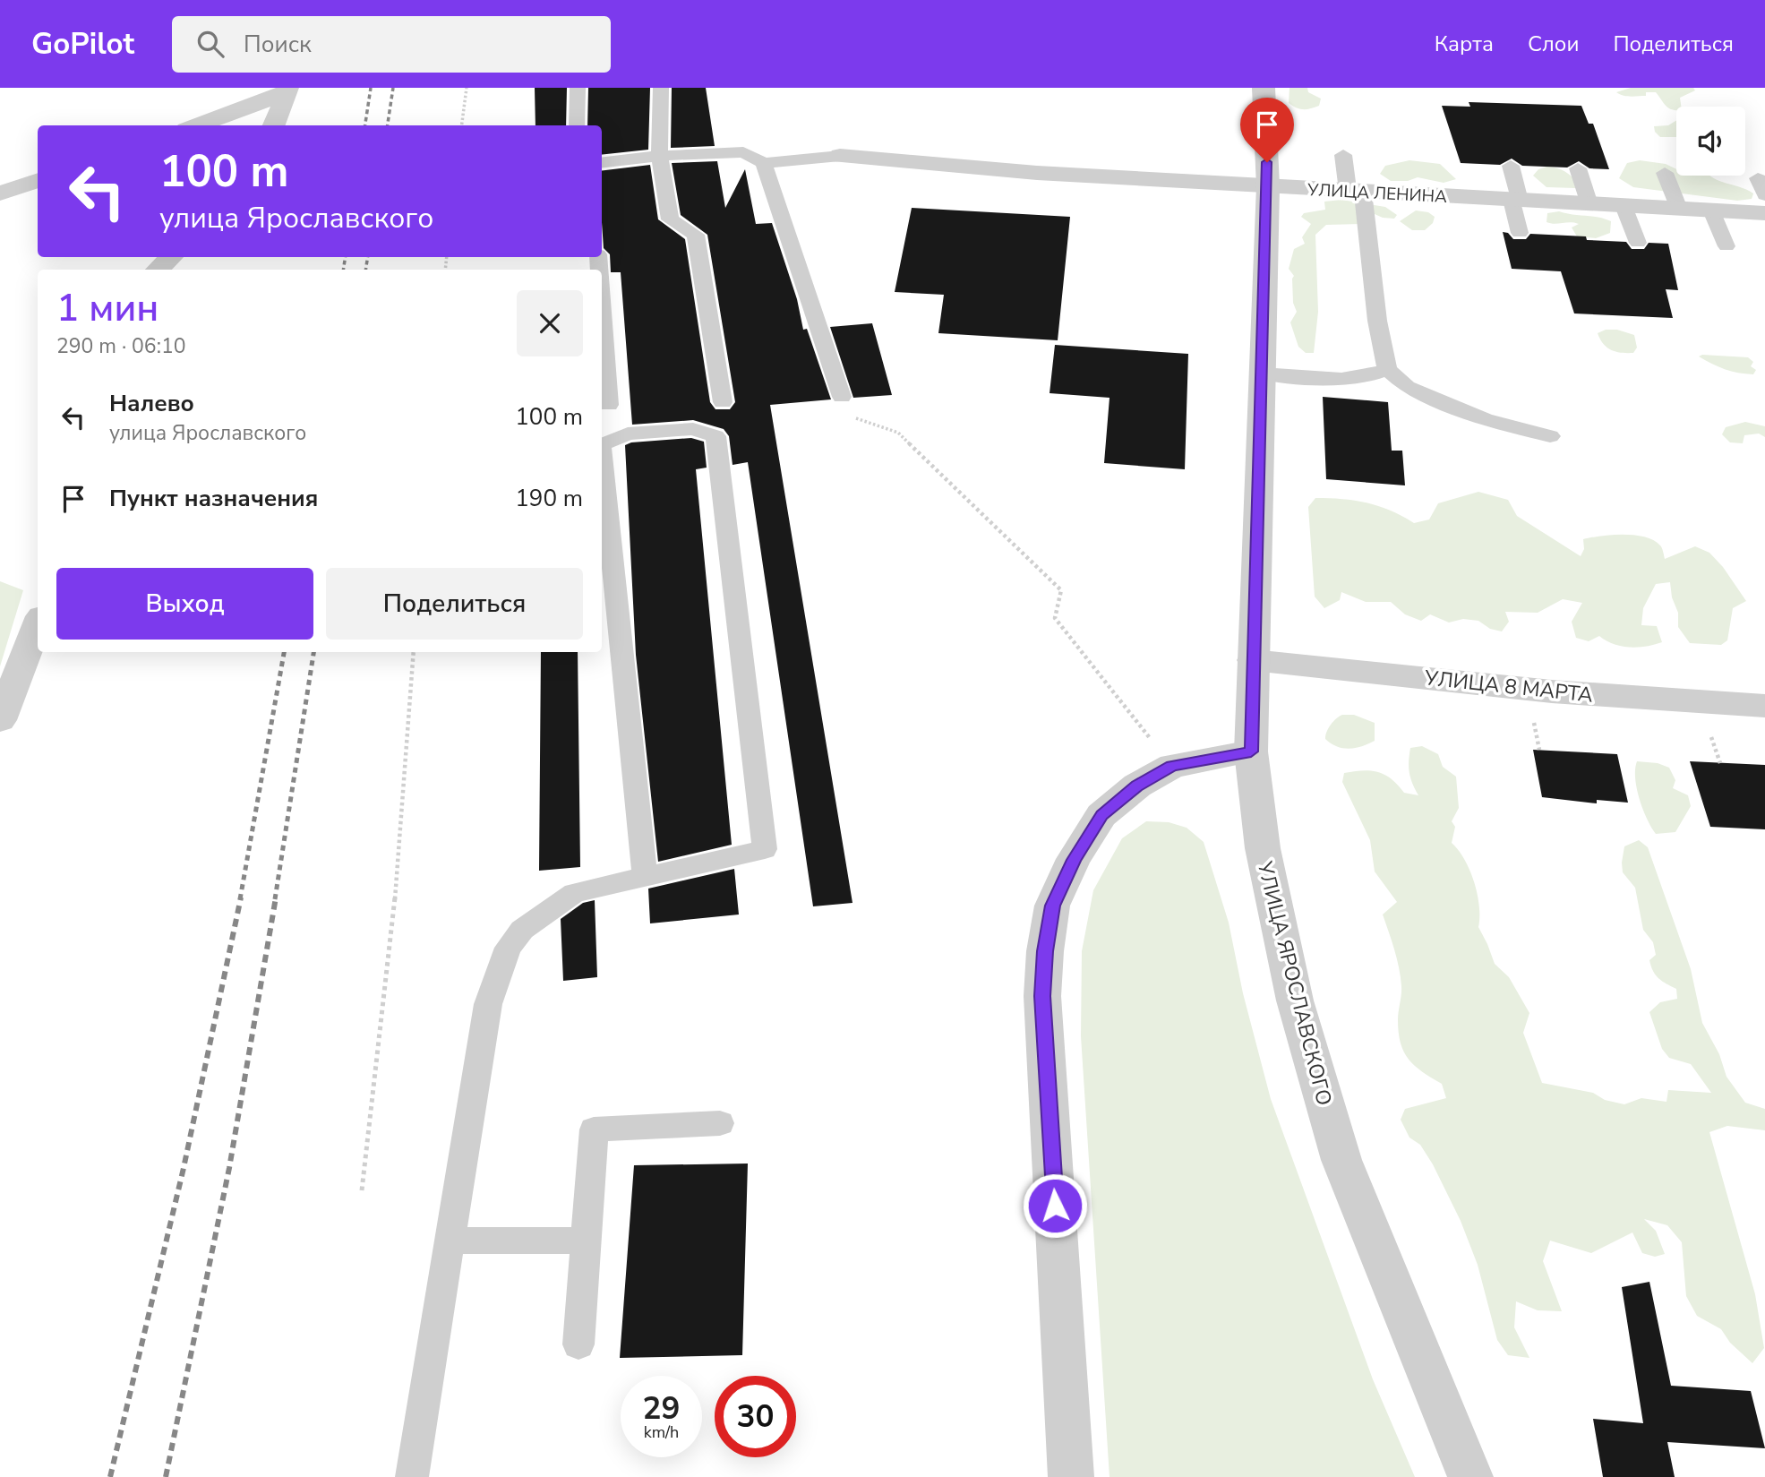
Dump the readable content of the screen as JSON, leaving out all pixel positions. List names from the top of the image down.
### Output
{
  "streets": {
    "street": ["УЛИЦА ЛЕНИНА", "УЛИЦА 8 МАРТА", "УЛИЦА ЯРОСЛАВСКОГО"]
  },
  "crossings": [
    ["УЛИЦА ЛЕНИНА", "УЛИЦА ЯРОСЛАВСКОГО"],
    ["УЛИЦА 8 МАРТА", "УЛИЦА ЯРОСЛАВСКОГО"]
  ],
  "page": {
    "header": "GoPilot",
    "search": "Поиск",
    "nav": ["Карта", "Слои", "Поделиться"],
    "turn": ["100 m", "улица Ярославского"],
    "heading": ["1 мин", "290 m · 06:10"],
    "list": [
      {
        "name": "Налево",
        "note": "улица Ярославского",
        "value": "100 m"
      },
      {
        "name": "Пункт назначения",
        "value": "190 m"
      }
    ],
    "buttons": ["Выход", "Поделиться"],
    "speed": "29 km/h",
    "limit": "30"
  }
}
